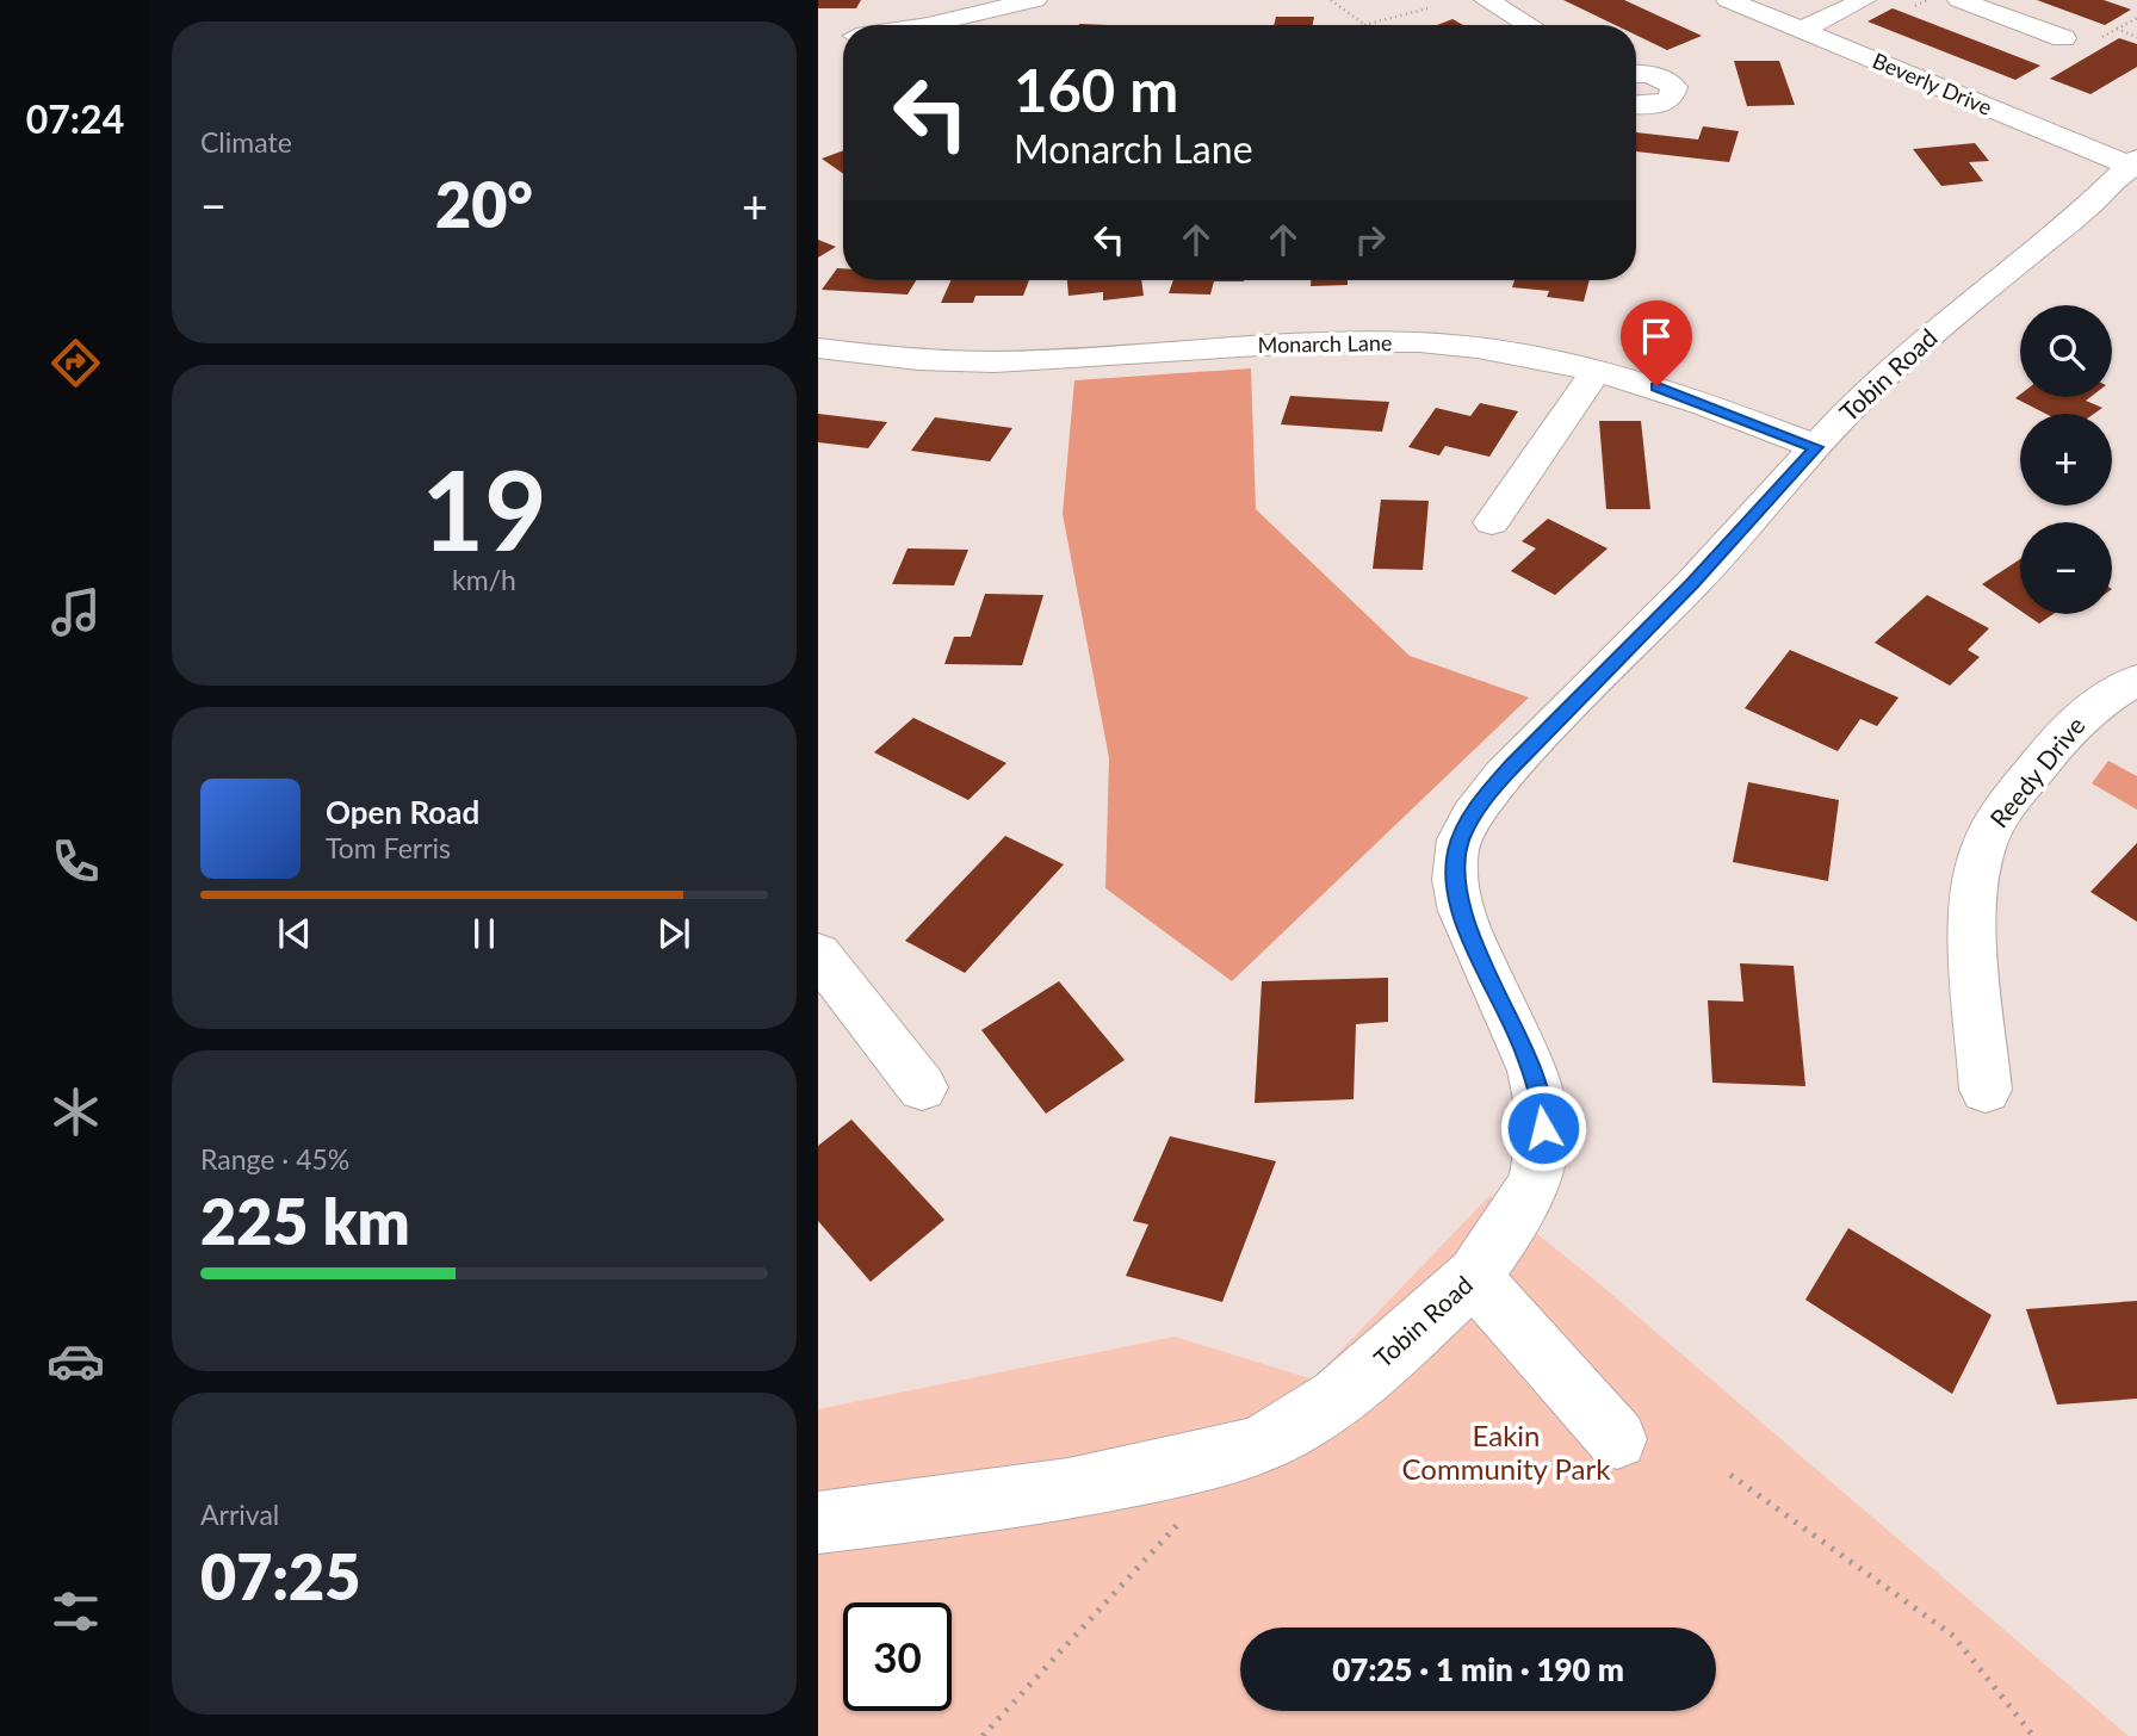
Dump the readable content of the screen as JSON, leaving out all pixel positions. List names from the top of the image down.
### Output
{
  "streets": {
    "street": [
      "Beverly Drive",
      "Monarch Lane",
      "Tobin Road",
      "Reedy Drive"
    ]
  },
  "crossings": [
    ["Beverly Drive", "Tobin Road"],
    ["Monarch Lane", "Tobin Road"]
  ],
  "parks": ["Eakin Community Park"],
  "page": {
    "tabs": "07:24",
    "tile": [
      "Climate",
      ["19", "km/h"],
      ["Range · 45%", "225 km"],
      ["Arrival", "07:25"]
    ],
    "turn": ["160 m", "Monarch Lane"],
    "heat": ["−", "20°", "+"],
    "map_buttons": ["+", "−"],
    "song": ["Open Road", "Tom Ferris"],
    "limit": "30",
    "trip": "07:25 · 1 min · 190 m"
  }
}
